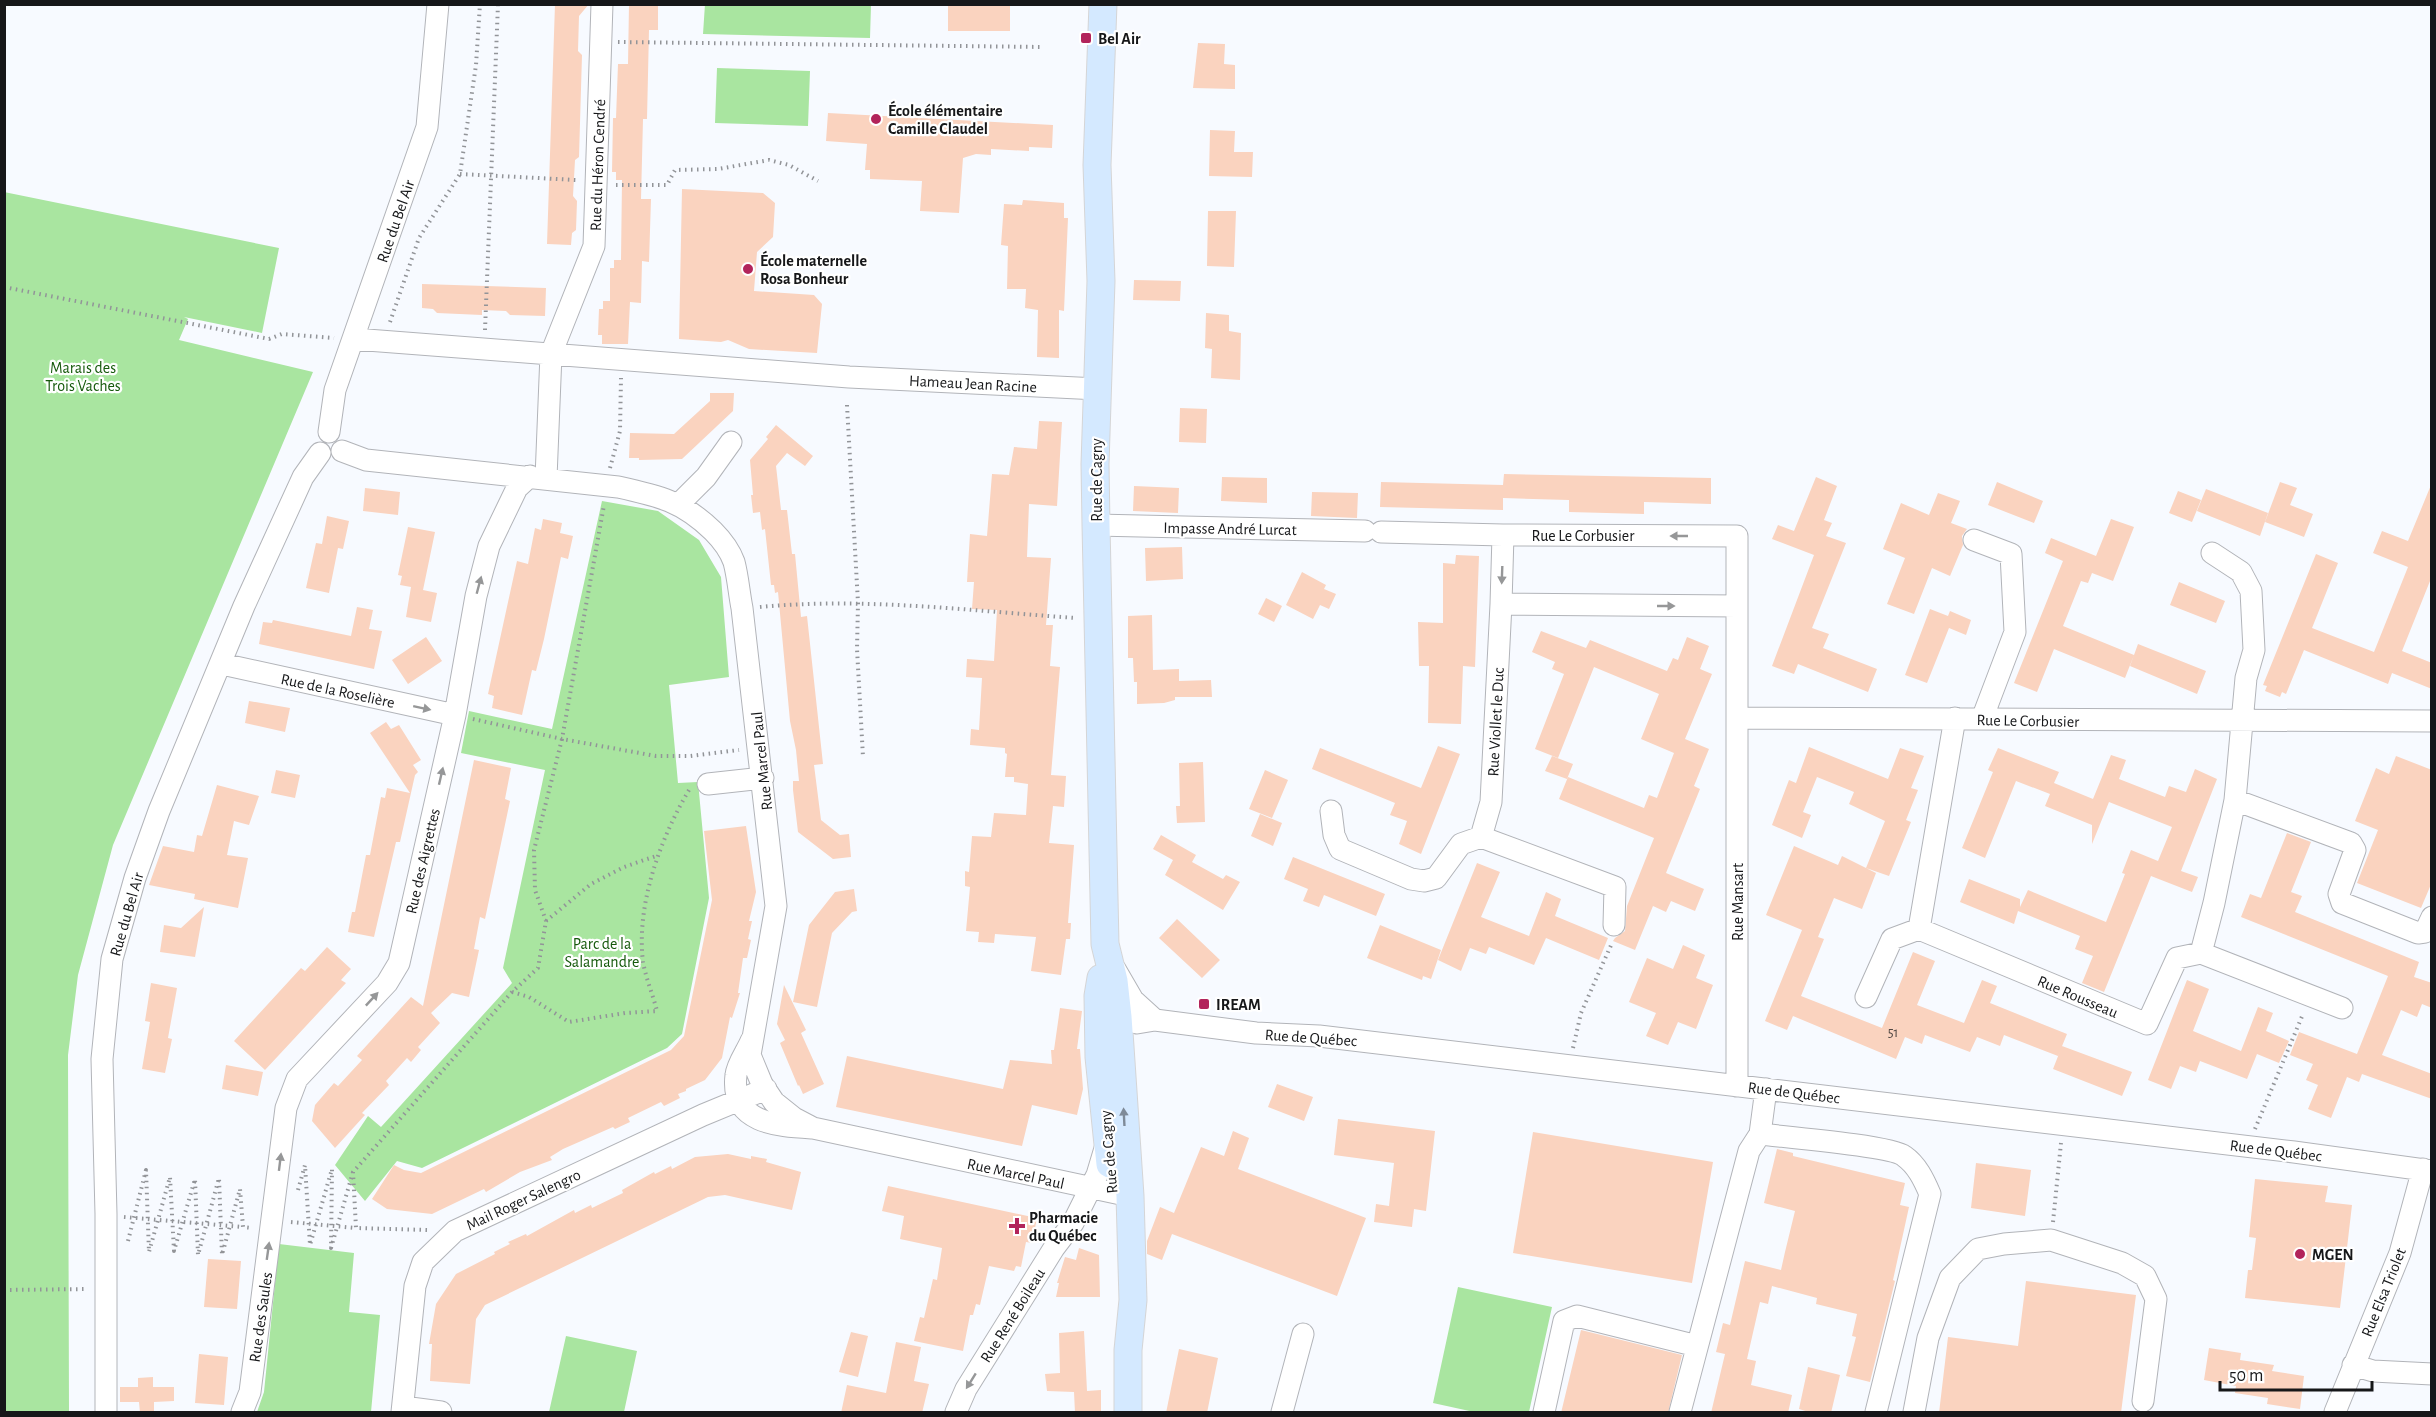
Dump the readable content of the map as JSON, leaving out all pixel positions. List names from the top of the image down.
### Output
{
  "streets": {
    "main road": ["Rue de Cagny"],
    "street": [
      "Rue du Héron Cendré",
      "Rue du Bel Air",
      "Hameau Jean Racine",
      "Impasse André Lurcat",
      "Rue Le Corbusier",
      "Rue de la Roselière",
      "Rue Viollet le Duc",
      "Rue Marcel Paul",
      "Rue des Aigrettes",
      "Rue Mansart",
      "Rue Rousseau",
      "Rue de Québec",
      "Mail Roger Salengro",
      "Rue Elsa Triolet",
      "Rue René Boileau",
      "Rue des Saules"
    ]
  },
  "crossings": [
    ["Rue du Héron Cendré", "Hameau Jean Racine"],
    ["Rue du Héron Cendré", "Rue Marcel Paul"],
    ["Rue du Héron Cendré", "Rue des Aigrettes"],
    ["Rue du Bel Air", "Rue de la Roselière"],
    ["Rue du Bel Air", "Rue Marcel Paul"],
    ["Hameau Jean Racine", "Rue de Cagny"],
    ["Rue de Cagny", "Impasse André Lurcat"],
    ["Rue de Cagny", "Rue Marcel Paul"],
    ["Rue de Cagny", "Rue de Québec"],
    ["Rue de Cagny", "Rue René Boileau"],
    ["Impasse André Lurcat", "Rue Le Corbusier"],
    ["Rue Le Corbusier", "Rue Mansart"],
    ["Rue de la Roselière", "Rue des Aigrettes"],
    ["Rue Marcel Paul", "Rue des Aigrettes"],
    ["Rue Marcel Paul", "Mail Roger Salengro"],
    ["Rue Marcel Paul", "Rue René Boileau"],
    ["Rue des Aigrettes", "Rue des Saules"],
    ["Rue Mansart", "Rue de Québec"],
    ["Rue de Québec", "Rue Elsa Triolet"]
  ],
  "one_way": [
    "Rue de la Roselière",
    "Rue des Aigrettes",
    "Rue René Boileau",
    "Rue des Saules"
  ],
  "parks": ["Marais des Trois Vaches", "Parc de la Salamandre"],
  "places": {
    "transit": ["Bel Air", "IREAM"],
    "other": ["École élémentaire Camille Claudel", "École maternelle Rosa Bonheur", "MGEN"],
    "health": ["Pharmacie du Québec"]
  },
  "house_numbers": ["51"],
  "scale_bar": "50 m"
}
